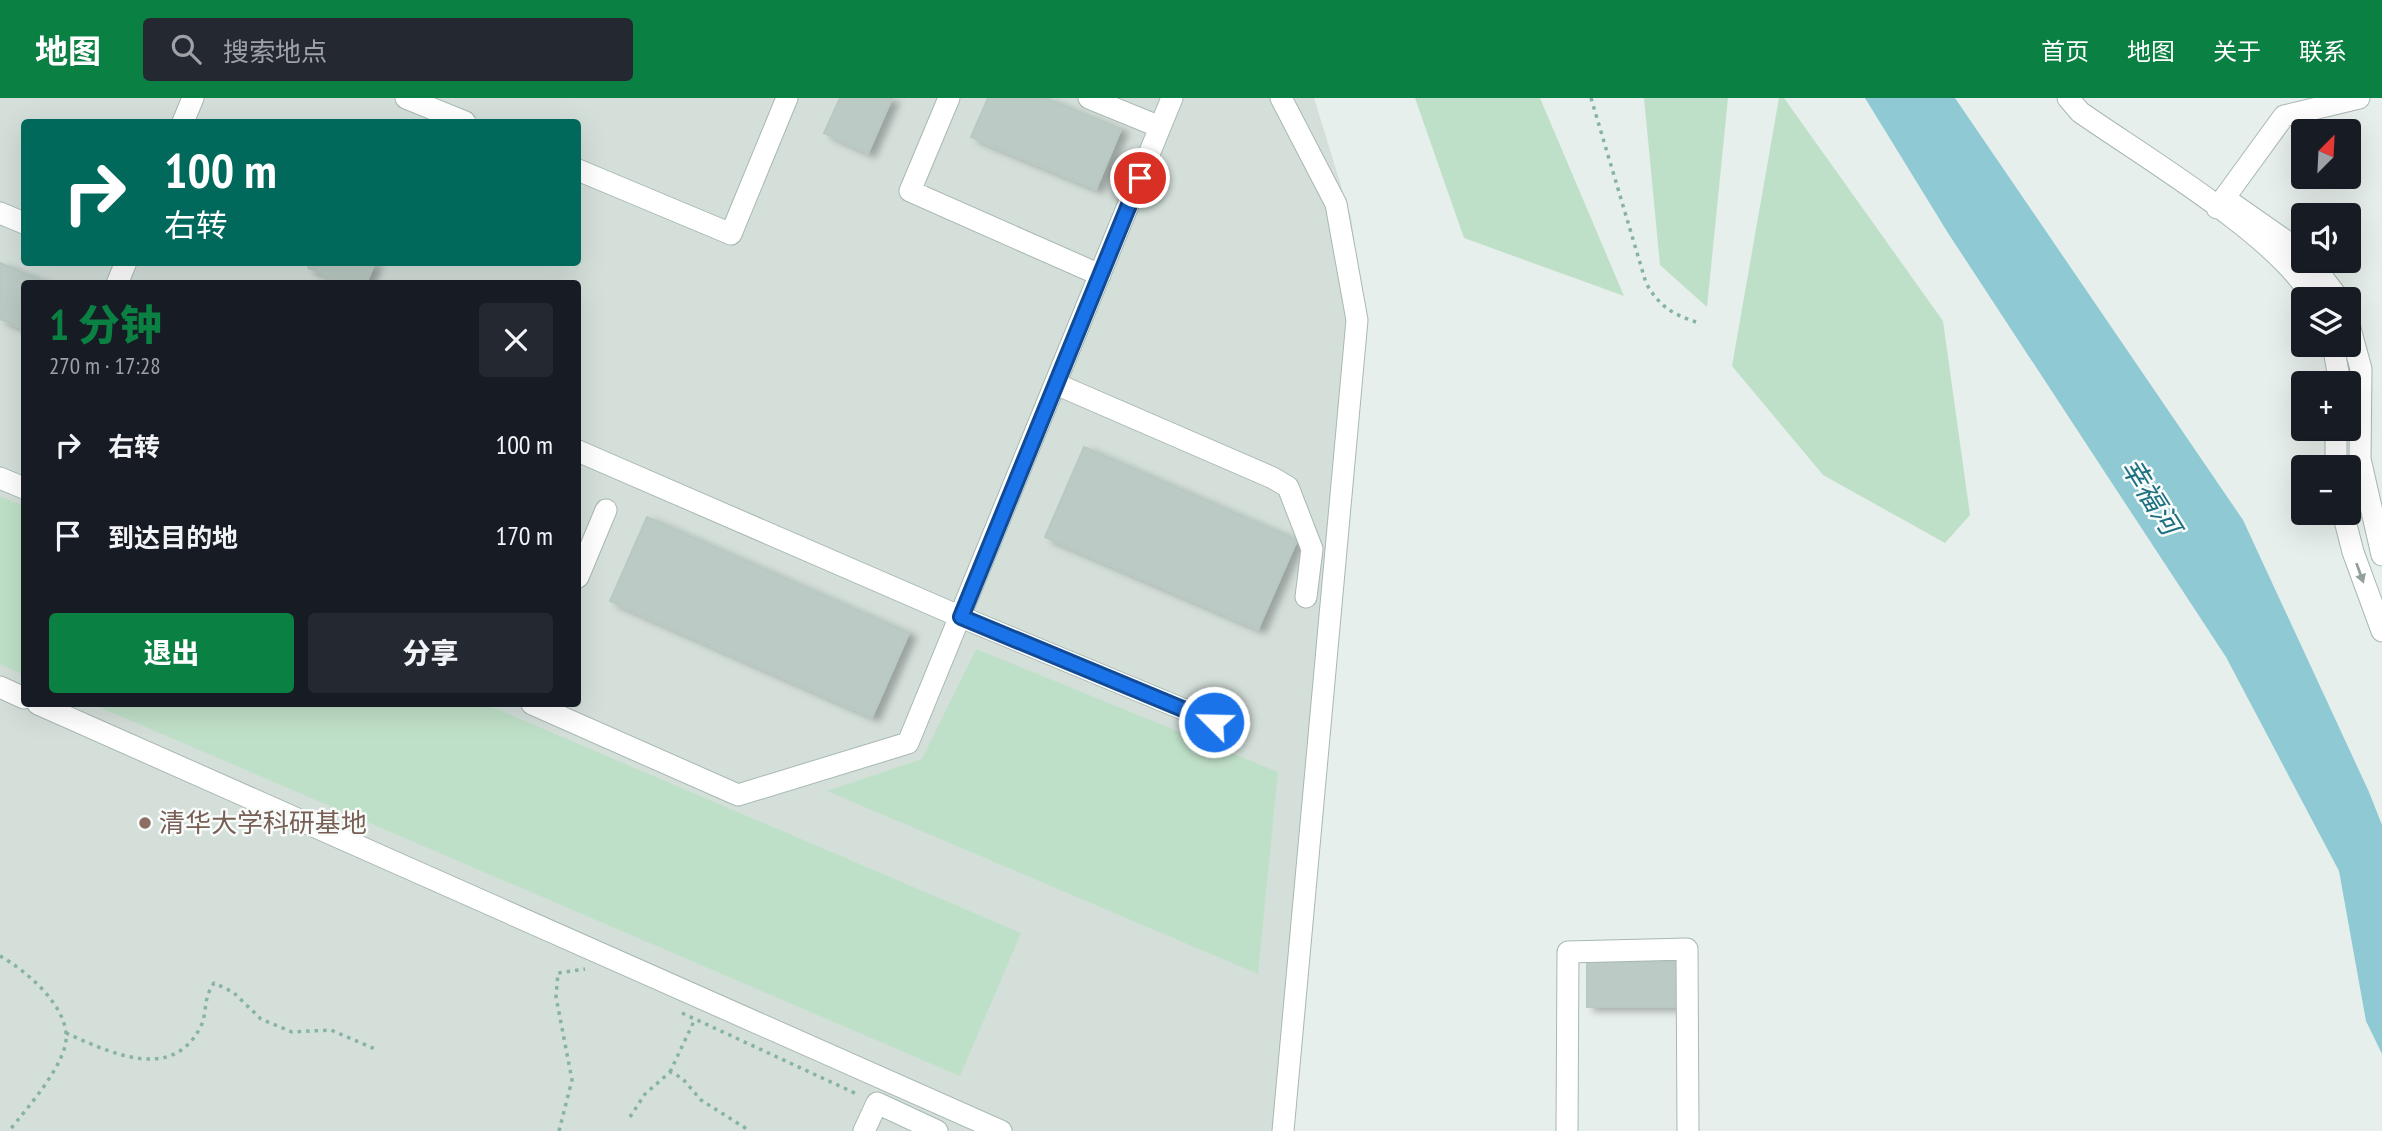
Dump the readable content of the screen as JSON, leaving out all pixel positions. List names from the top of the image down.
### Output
{
  "water": ["幸福河"],
  "places": ["清华大学科研基地"],
  "north": "top right",
  "page": {
    "header": "地图",
    "search": "搜索地点",
    "nav": [
      "首页",
      "地图",
      "关于",
      "联系"
    ],
    "map_buttons": ["+", "−"],
    "turn": ["100 m", "右转"],
    "heading": ["1 分钟", "270 m · 17:28"],
    "list": [
      {
        "name": "右转",
        "value": "100 m"
      },
      {
        "name": "到达目的地",
        "value": "170 m"
      }
    ],
    "buttons": ["退出", "分享"]
  }
}
